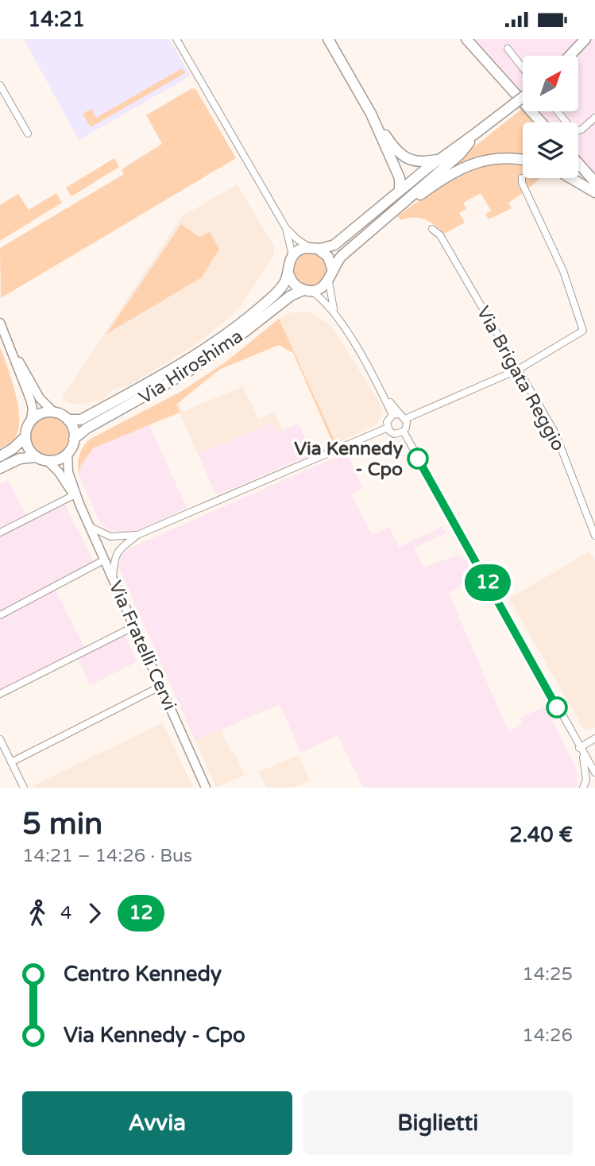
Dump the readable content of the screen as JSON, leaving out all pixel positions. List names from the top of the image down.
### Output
{
  "streets": {
    "main road": ["Via Hiroshima", "Via Fratelli Cervi"],
    "street": ["Via Brigata Reggio"]
  },
  "crossings": [
    ["Via Hiroshima", "Via Fratelli Cervi"]
  ],
  "places": ["Via Kennedy - Cpo"],
  "lines": ["bus line 12"],
  "north": "top right",
  "page": {
    "status": "14:21",
    "on_map": "12",
    "heading": ["5 min", "14:21 – 14:26 · Bus", "2.40 €"],
    "legs": ["4", "12"],
    "list": [
      {
        "name": "Centro Kennedy",
        "value": "14:25"
      },
      {
        "name": "Via Kennedy - Cpo",
        "value": "14:26"
      }
    ],
    "buttons": ["Avvia", "Biglietti"]
  }
}
